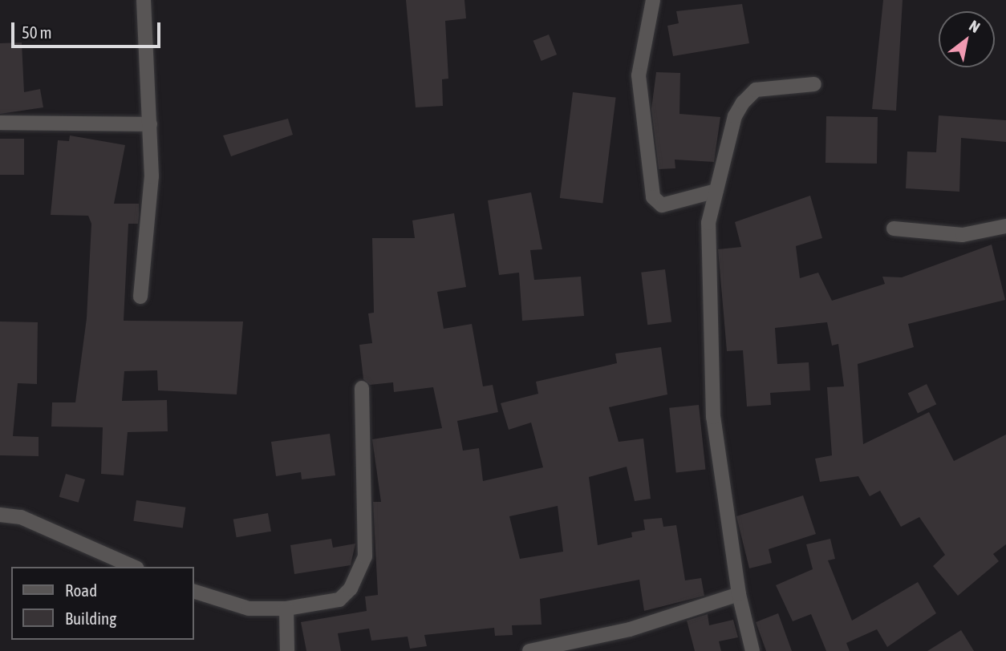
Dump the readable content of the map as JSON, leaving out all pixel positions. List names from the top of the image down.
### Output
{
  "legend": ["Road", "Building"],
  "scale_bar": "50 m",
  "north": "top right"
}
